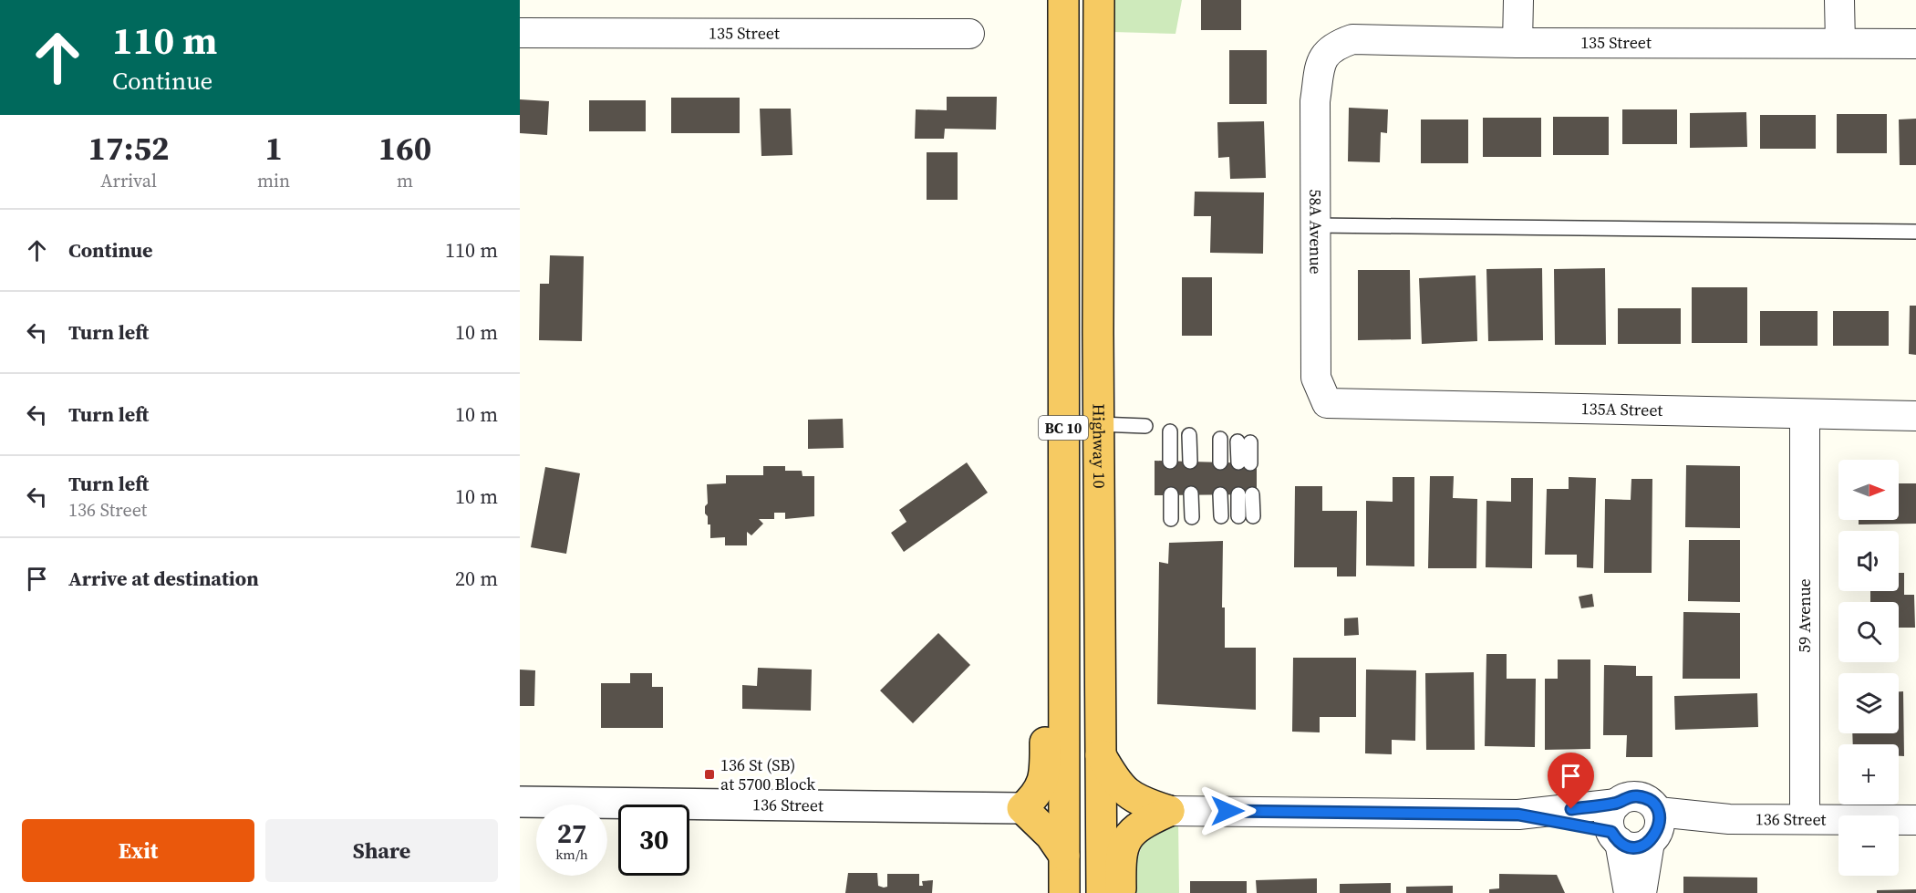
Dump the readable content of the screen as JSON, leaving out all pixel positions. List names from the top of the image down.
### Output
{
  "streets": {
    "highway": ["BC 10", "Highway 10"],
    "street": [
      "135 Street",
      "58A Avenue",
      "135A Street",
      "59 Avenue",
      "136 Street"
    ]
  },
  "crossings": [
    ["135 Street", "58A Avenue"],
    ["58A Avenue", "135A Street"],
    ["135A Street", "59 Avenue"],
    ["59 Avenue", "136 Street"]
  ],
  "places": {
    "transit": ["136 St (SB) at 5700 Block"]
  },
  "north": "right",
  "page": {
    "turn": ["110 m", "Continue"],
    "eta": [
      "17:52",
      "Arrival",
      "1",
      "min",
      "160",
      "m"
    ],
    "list": [
      {
        "name": "Continue",
        "value": "110 m"
      },
      {
        "name": "Turn left",
        "value": "10 m"
      },
      {
        "name": "Turn left",
        "value": "10 m"
      },
      {
        "name": "Turn left",
        "note": "136 Street",
        "value": "10 m"
      },
      {
        "name": "Arrive at destination",
        "value": "20 m"
      }
    ],
    "map_buttons": ["+", "−"],
    "speed": "27 km/h",
    "limit": "30",
    "buttons": ["Exit", "Share"]
  }
}
